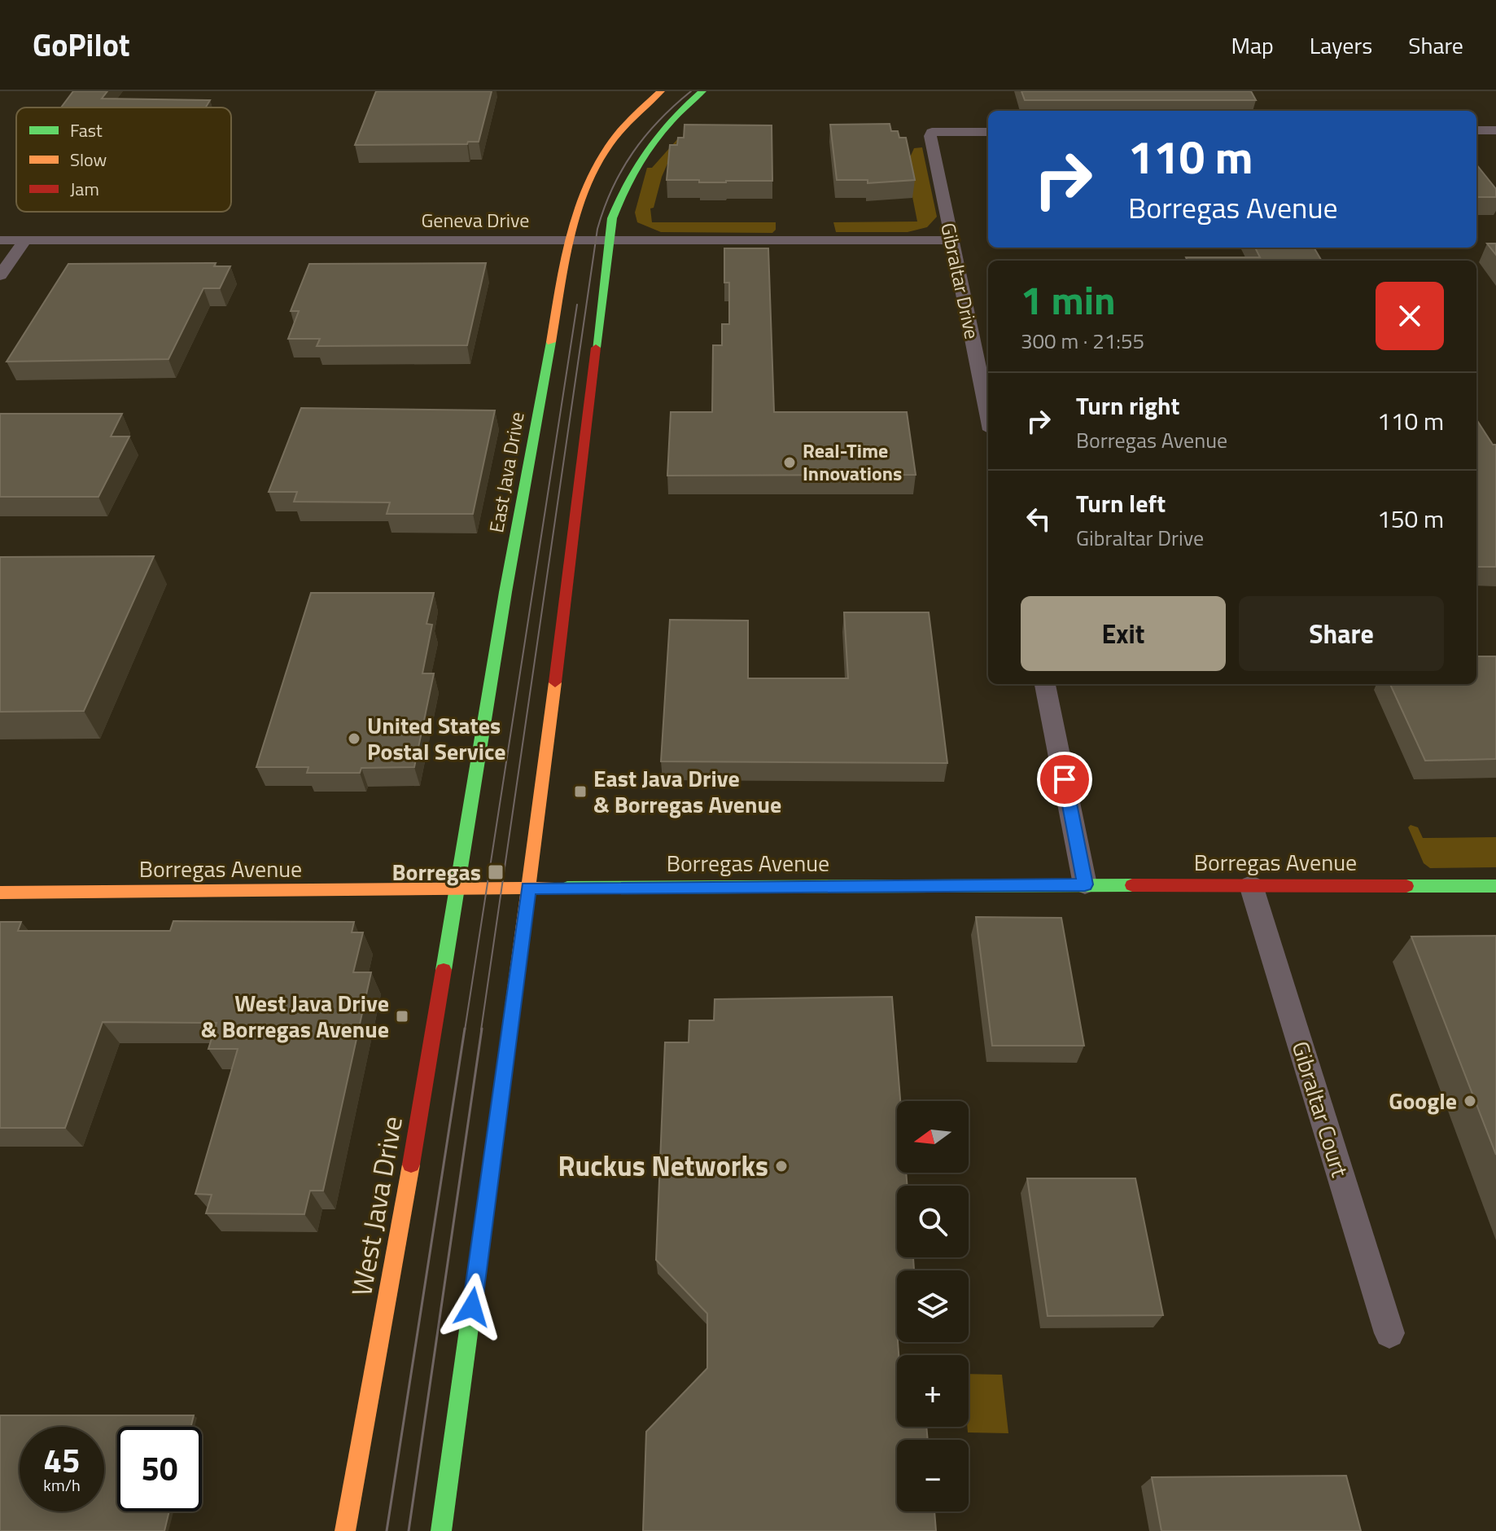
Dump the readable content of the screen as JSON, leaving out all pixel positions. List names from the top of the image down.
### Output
{
  "streets": {
    "main road": ["East Java Drive", "Borregas Avenue", "West Java Drive"],
    "street": ["Geneva Drive", "Gibraltar Drive", "Gibraltar Court"]
  },
  "crossings": [
    ["Geneva Drive", "Gibraltar Drive"],
    ["Geneva Drive", "East Java Drive"],
    ["East Java Drive", "Borregas Avenue"],
    ["East Java Drive", "West Java Drive"],
    ["Borregas Avenue", "Gibraltar Court"],
    ["Borregas Avenue", "West Java Drive"]
  ],
  "places": {
    "other": [
      "Real-Time Innovations",
      "United States Postal Service",
      "Google",
      "Ruckus Networks"
    ],
    "transit": ["East Java Drive & Borregas Avenue", "Borregas", "West Java Drive & Borregas Avenue"]
  },
  "legend": ["Fast", "Slow", "Jam"],
  "north": "left",
  "page": {
    "header": "GoPilot",
    "nav": ["Map", "Layers", "Share"],
    "turn": ["110 m", "Borregas Avenue"],
    "heading": ["1 min", "300 m · 21:55"],
    "list": [
      {
        "name": "Turn right",
        "note": "Borregas Avenue",
        "value": "110 m"
      },
      {
        "name": "Turn left",
        "note": "Gibraltar Drive",
        "value": "150 m"
      }
    ],
    "buttons": ["Exit", "Share"],
    "map_buttons": ["+", "−"],
    "speed": "45 km/h",
    "limit": "50"
  }
}
